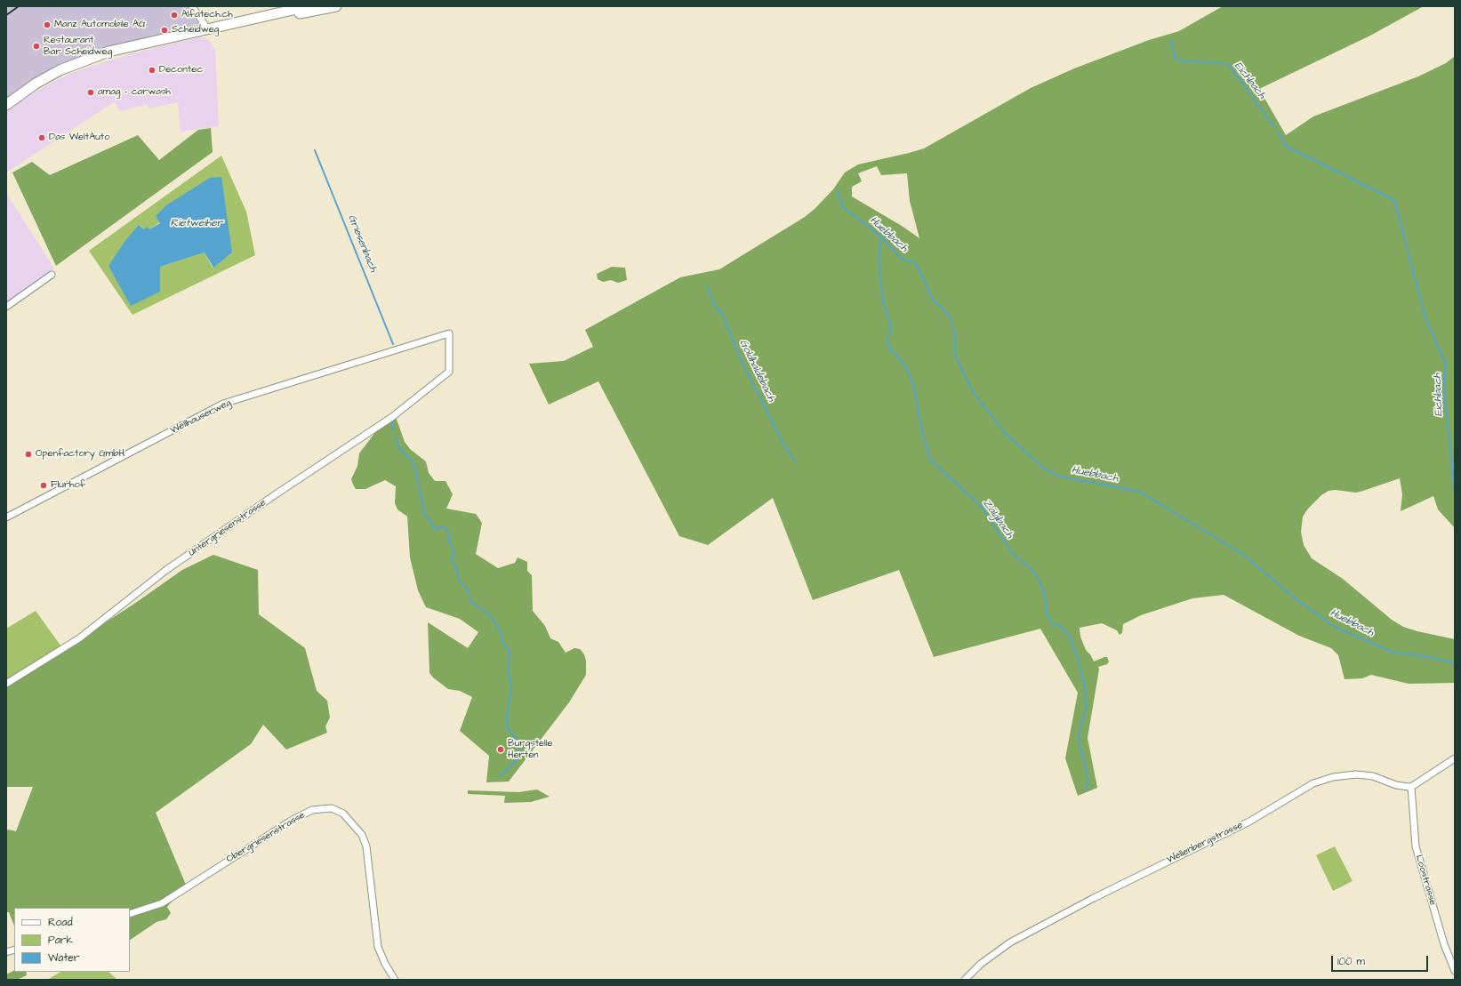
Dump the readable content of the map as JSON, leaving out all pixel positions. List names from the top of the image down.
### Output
{
  "streets": {
    "street": [
      "Wellhauserweg",
      "Untergriesenstrasse",
      "Obergriesenstrasse",
      "Wellenbergstrasse",
      "Loostrasse"
    ]
  },
  "crossings": [
    ["Wellhauserweg", "Untergriesenstrasse"],
    ["Wellenbergstrasse", "Loostrasse"]
  ],
  "water": [
    "Eichbach",
    "Rietweiher",
    "Huebbach",
    "Griesenbach",
    "Goldhaldebach",
    "Zälgbach"
  ],
  "places": [
    "Alfatech.ch",
    "Manz Automobile AG",
    "Scheidweg",
    "Restaurant Bar Scheidweg",
    "Decontec",
    "amag - carwash",
    "Das WeltAuto",
    "Openfactory GmbH",
    "Flurhof",
    "Burgstelle Herten"
  ],
  "legend": ["Road", "Park", "Water"],
  "scale_bar": "100 m"
}
